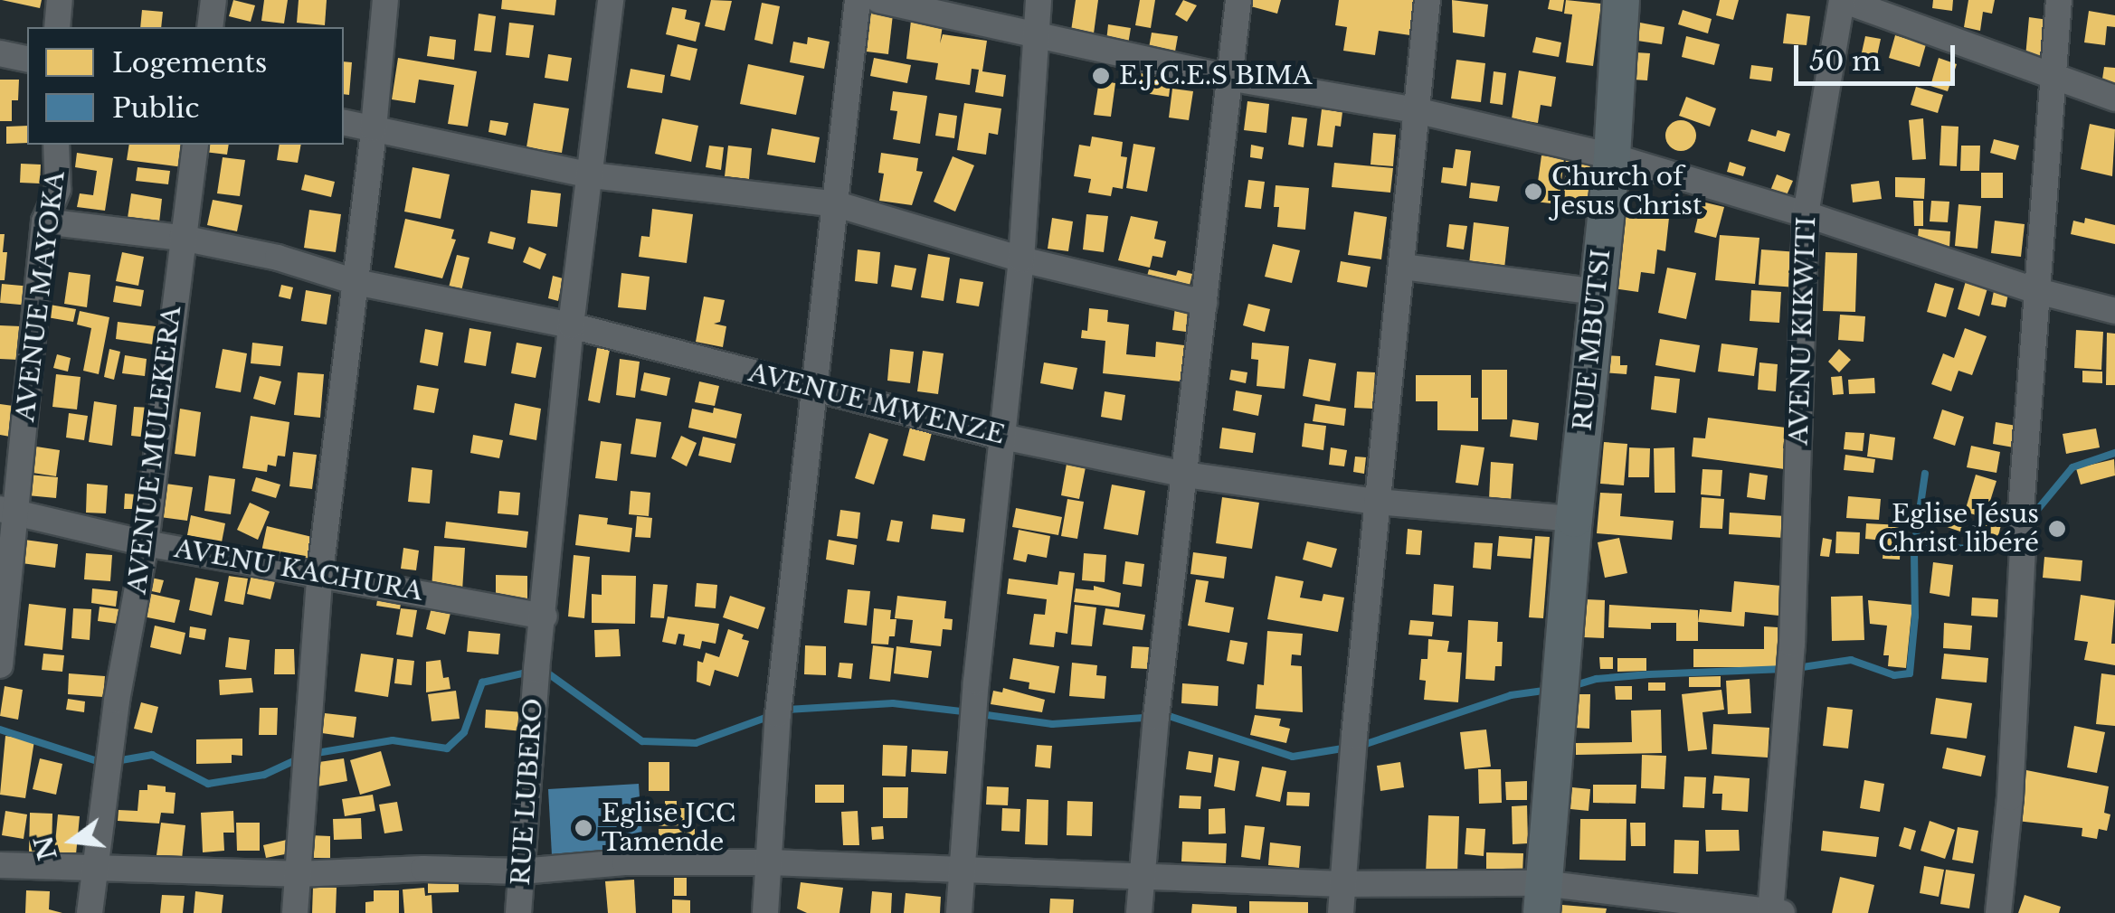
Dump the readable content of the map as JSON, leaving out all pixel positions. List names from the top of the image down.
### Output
{
  "streets": {
    "street": [
      "AVENUE MAYOKA",
      "AVENU KIKWITI",
      "RUE MBUTSI",
      "AVENUE MWENZE",
      "AVENUE MULEKERA",
      "AVENU KACHURA",
      "RUE LUBERO"
    ]
  },
  "crossings": [
    ["AVENUE MAYOKA", "AVENUE MWENZE"],
    ["AVENUE MAYOKA", "AVENU KACHURA"],
    ["RUE MBUTSI", "AVENUE MWENZE"],
    ["AVENUE MWENZE", "AVENUE MULEKERA"],
    ["AVENUE MULEKERA", "AVENU KACHURA"],
    ["AVENU KACHURA", "RUE LUBERO"]
  ],
  "places": [
    "E.J.C.E.S BIMA",
    "Church of Jesus Christ",
    "Eglise Jésus Christ libéré",
    "Eglise JCC Tamende"
  ],
  "legend": ["Logements", "Public"],
  "scale_bar": "50 m",
  "north": "left"
}
